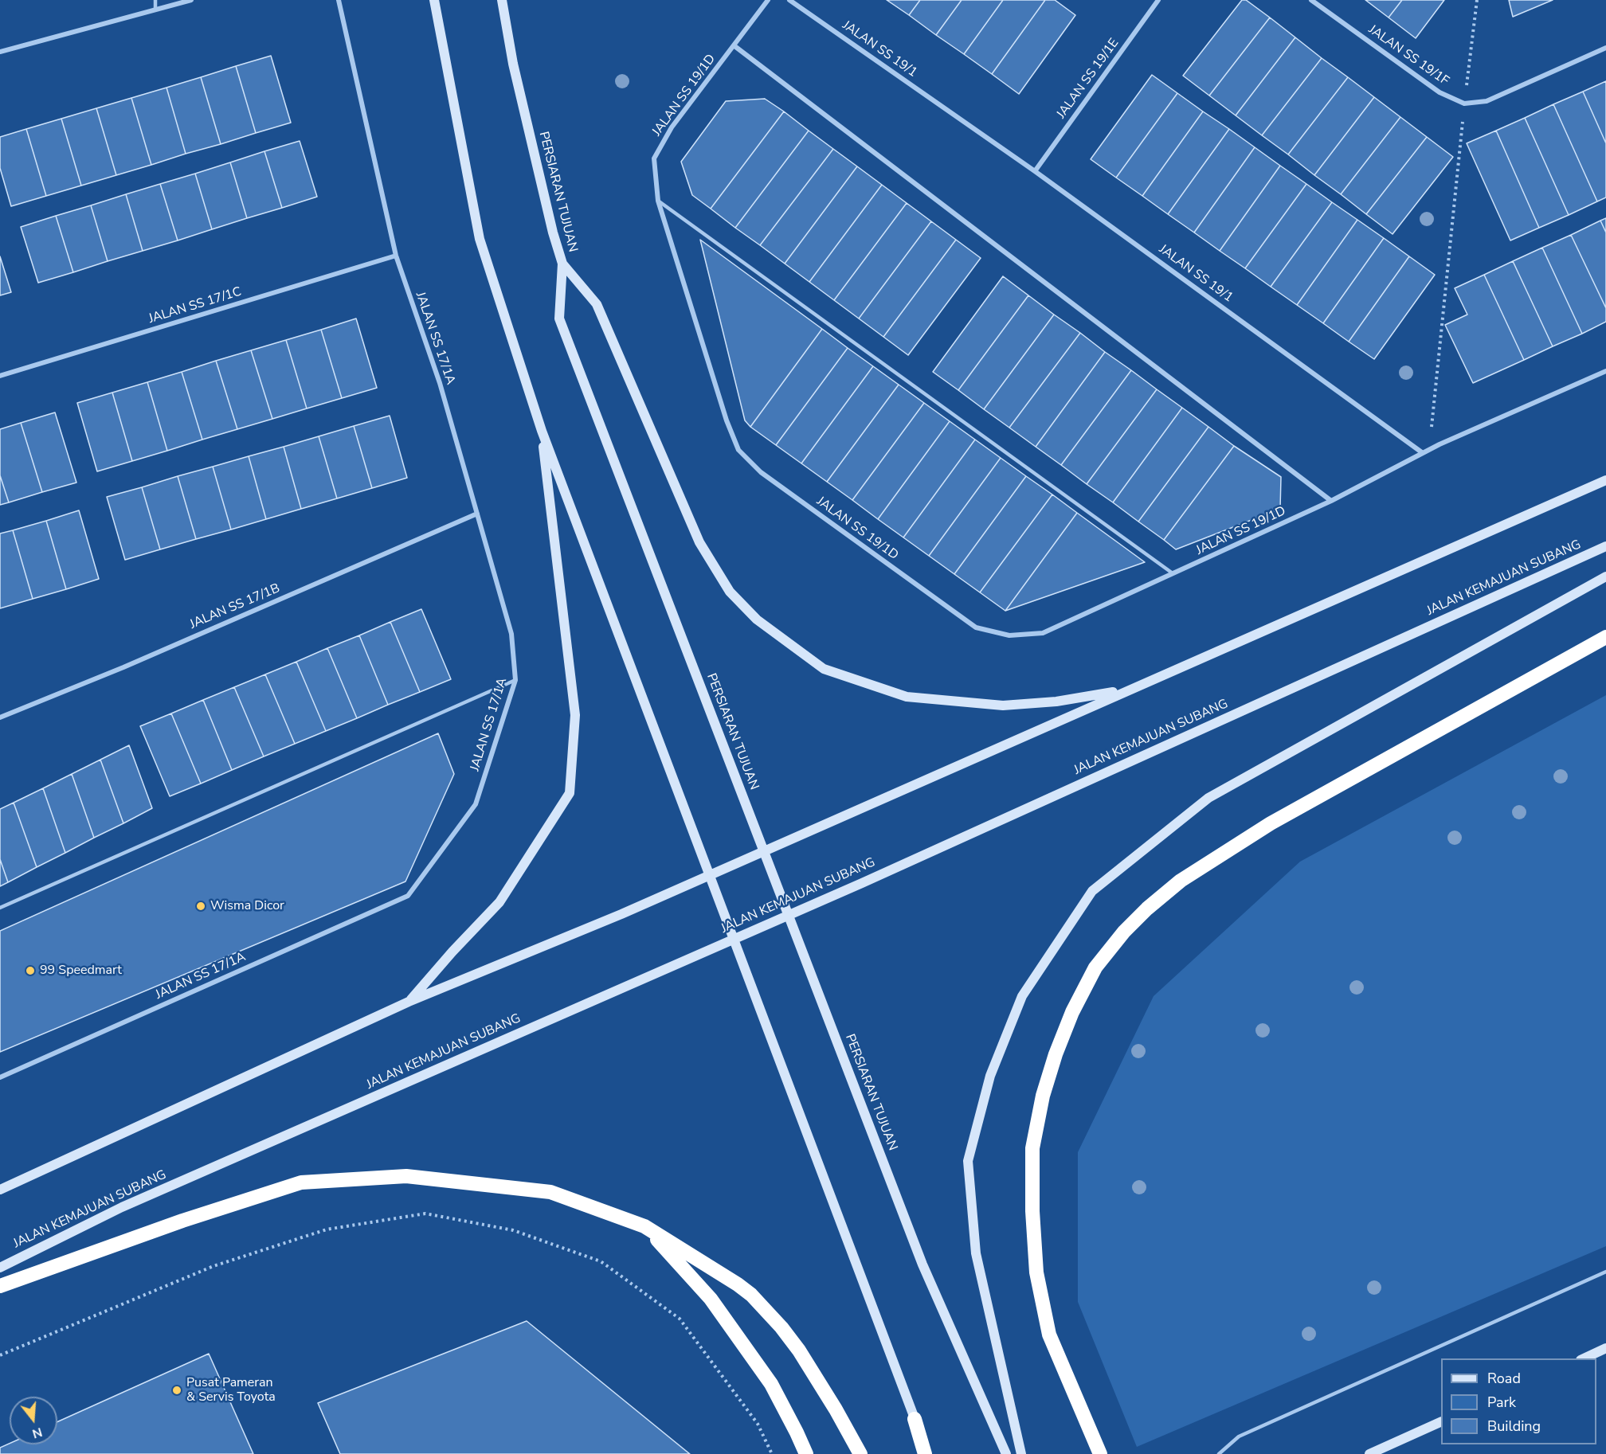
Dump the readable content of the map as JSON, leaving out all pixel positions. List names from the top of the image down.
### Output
{
  "streets": {
    "main road": ["PERSIARAN TUJUAN", "JALAN KEMAJUAN SUBANG"],
    "street": [
      "JALAN SS 19/1",
      "JALAN SS 19/1F",
      "JALAN SS 19/1E",
      "JALAN SS 19/1D",
      "JALAN SS 17/1C",
      "JALAN SS 17/1A",
      "JALAN SS 17/1B"
    ]
  },
  "crossings": [
    ["JALAN SS 19/1", "JALAN SS 19/1E"],
    ["JALAN SS 19/1", "JALAN SS 19/1D"],
    ["JALAN SS 17/1C", "JALAN SS 17/1A"],
    ["JALAN SS 17/1A", "JALAN SS 17/1B"]
  ],
  "places": ["Wisma Dicor", "99 Speedmart", "Pusat Pameran & Servis Toyota"],
  "legend": ["Road", "Park", "Building"],
  "north": "bottom"
}
